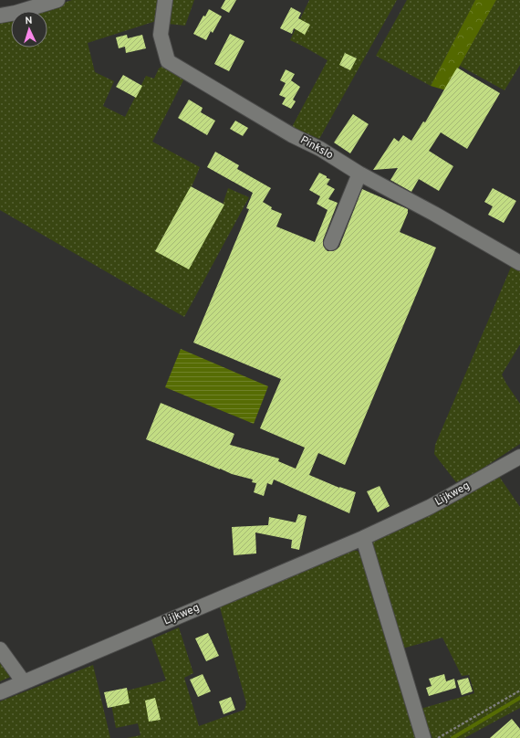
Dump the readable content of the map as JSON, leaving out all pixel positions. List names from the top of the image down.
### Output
{
  "streets": {
    "street": ["Pinkslo", "Lijkweg"]
  },
  "north": "top"
}
